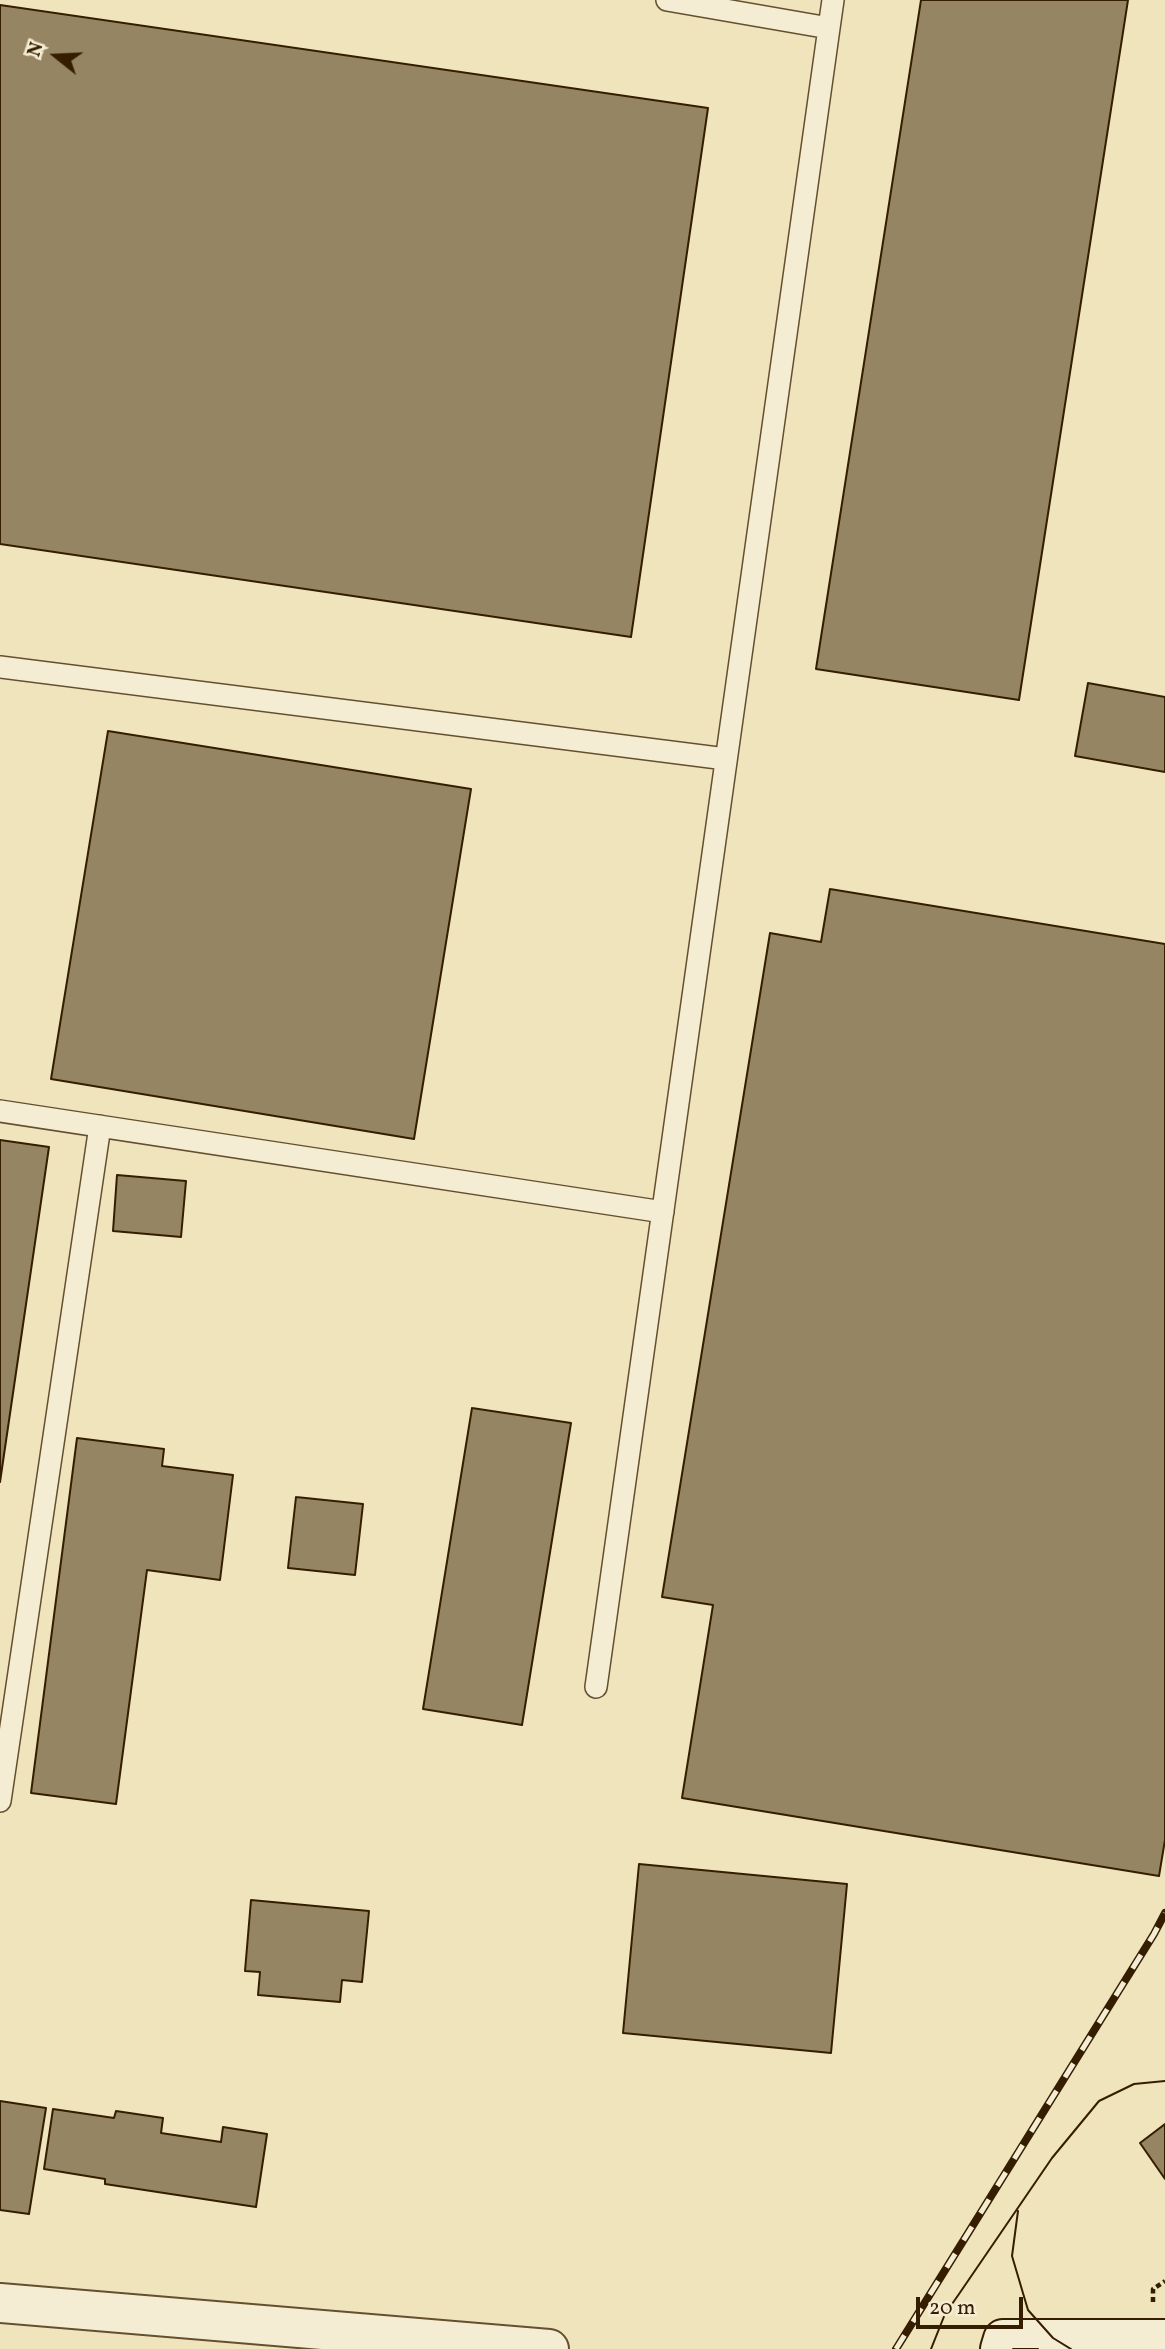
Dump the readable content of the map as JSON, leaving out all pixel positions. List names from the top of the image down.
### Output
{
  "scale_bar": "20 m",
  "north": "left"
}
